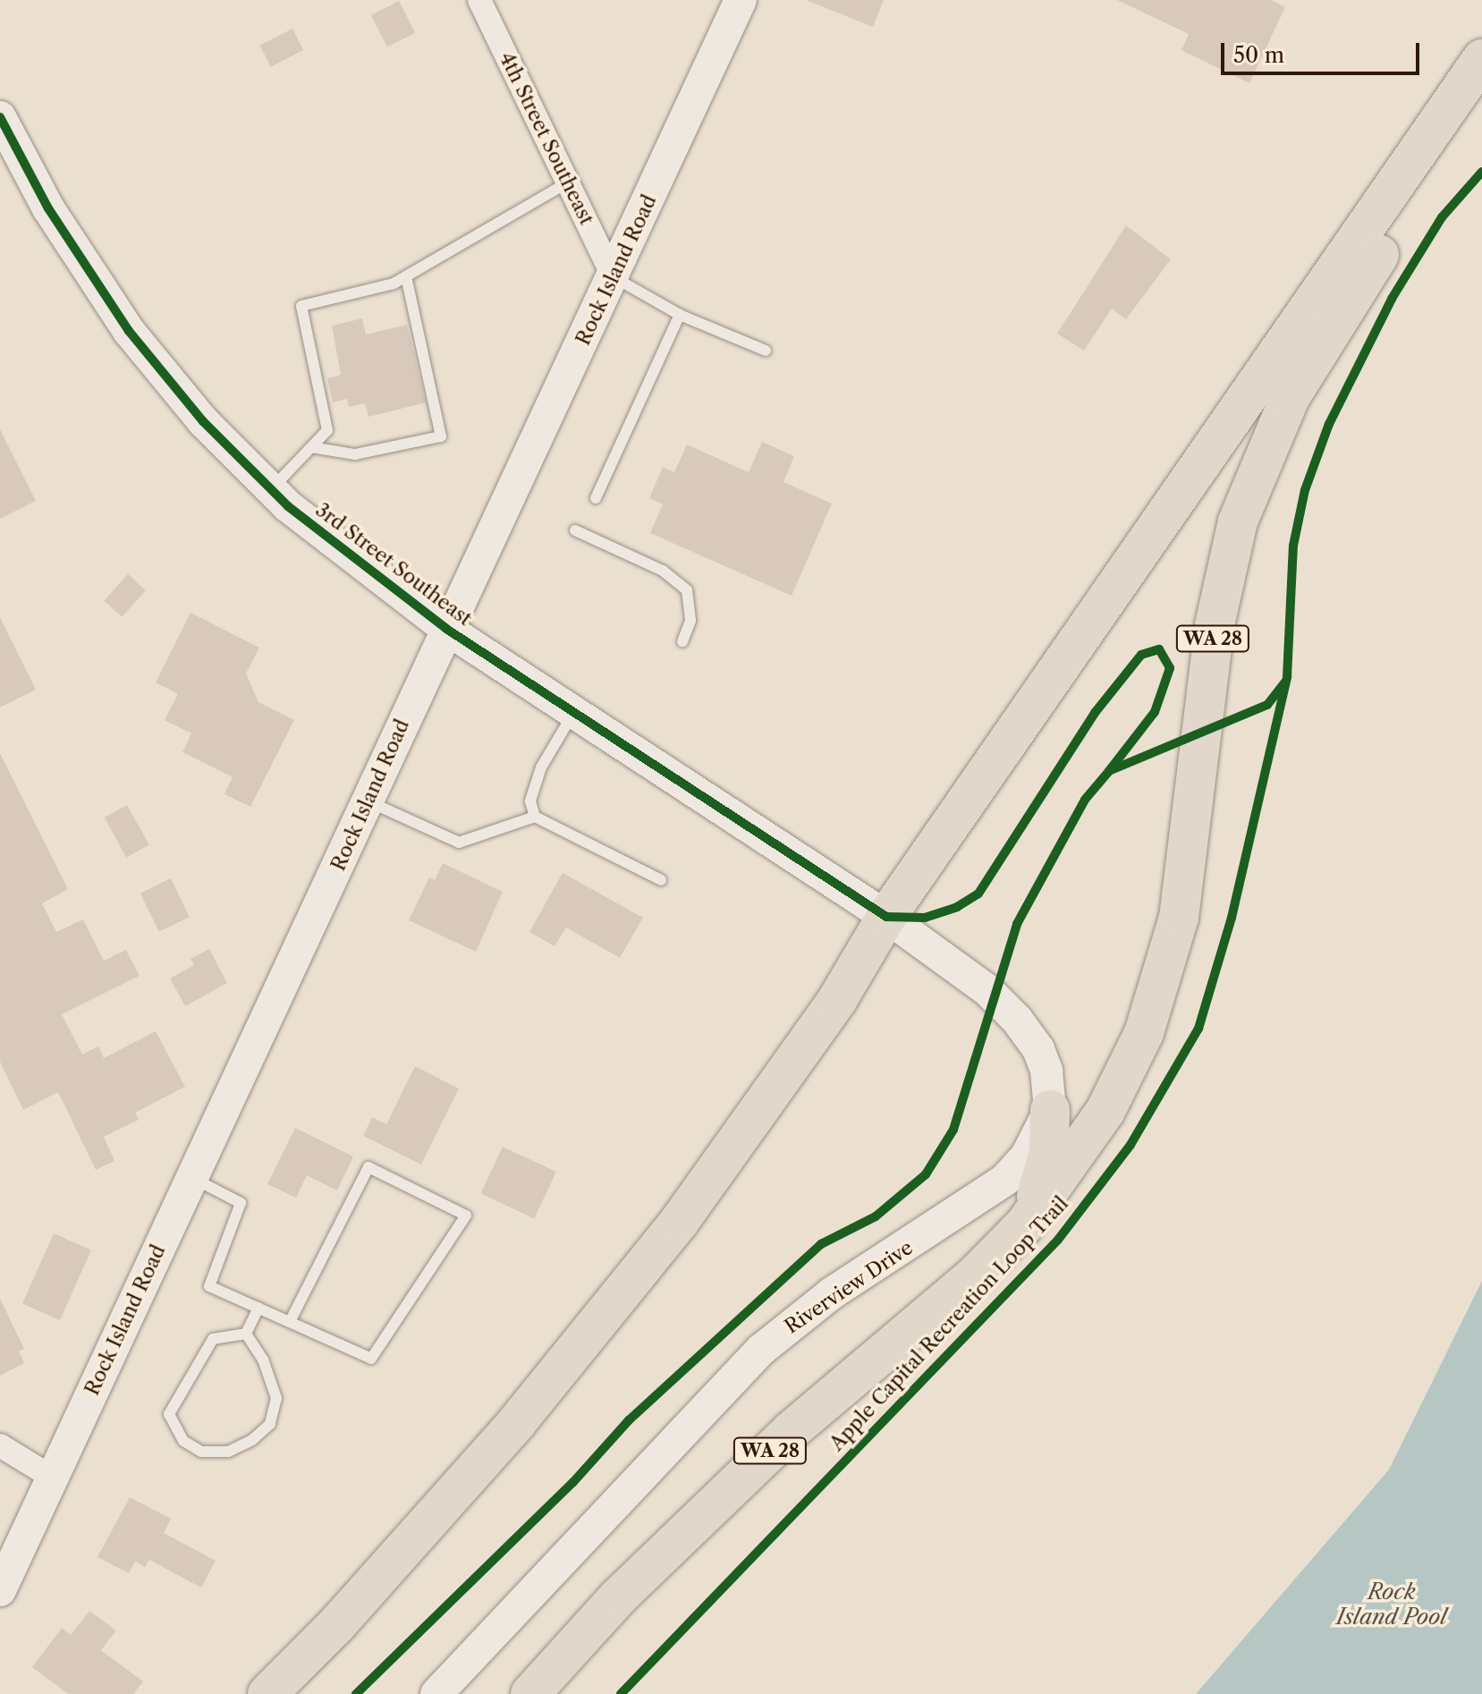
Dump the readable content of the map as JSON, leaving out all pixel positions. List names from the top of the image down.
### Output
{
  "streets": {
    "highway": ["WA 28"],
    "main road": ["Rock Island Road", "3rd Street Southeast", "Riverview Drive"],
    "street": ["4th Street Southeast"],
    "cycle path": ["Apple Capital Recreation Loop Trail"]
  },
  "crossings": [
    ["4th Street Southeast", "Rock Island Road"],
    ["Rock Island Road", "3rd Street Southeast"]
  ],
  "water": ["Rock Island Pool"],
  "scale_bar": "50 m"
}
